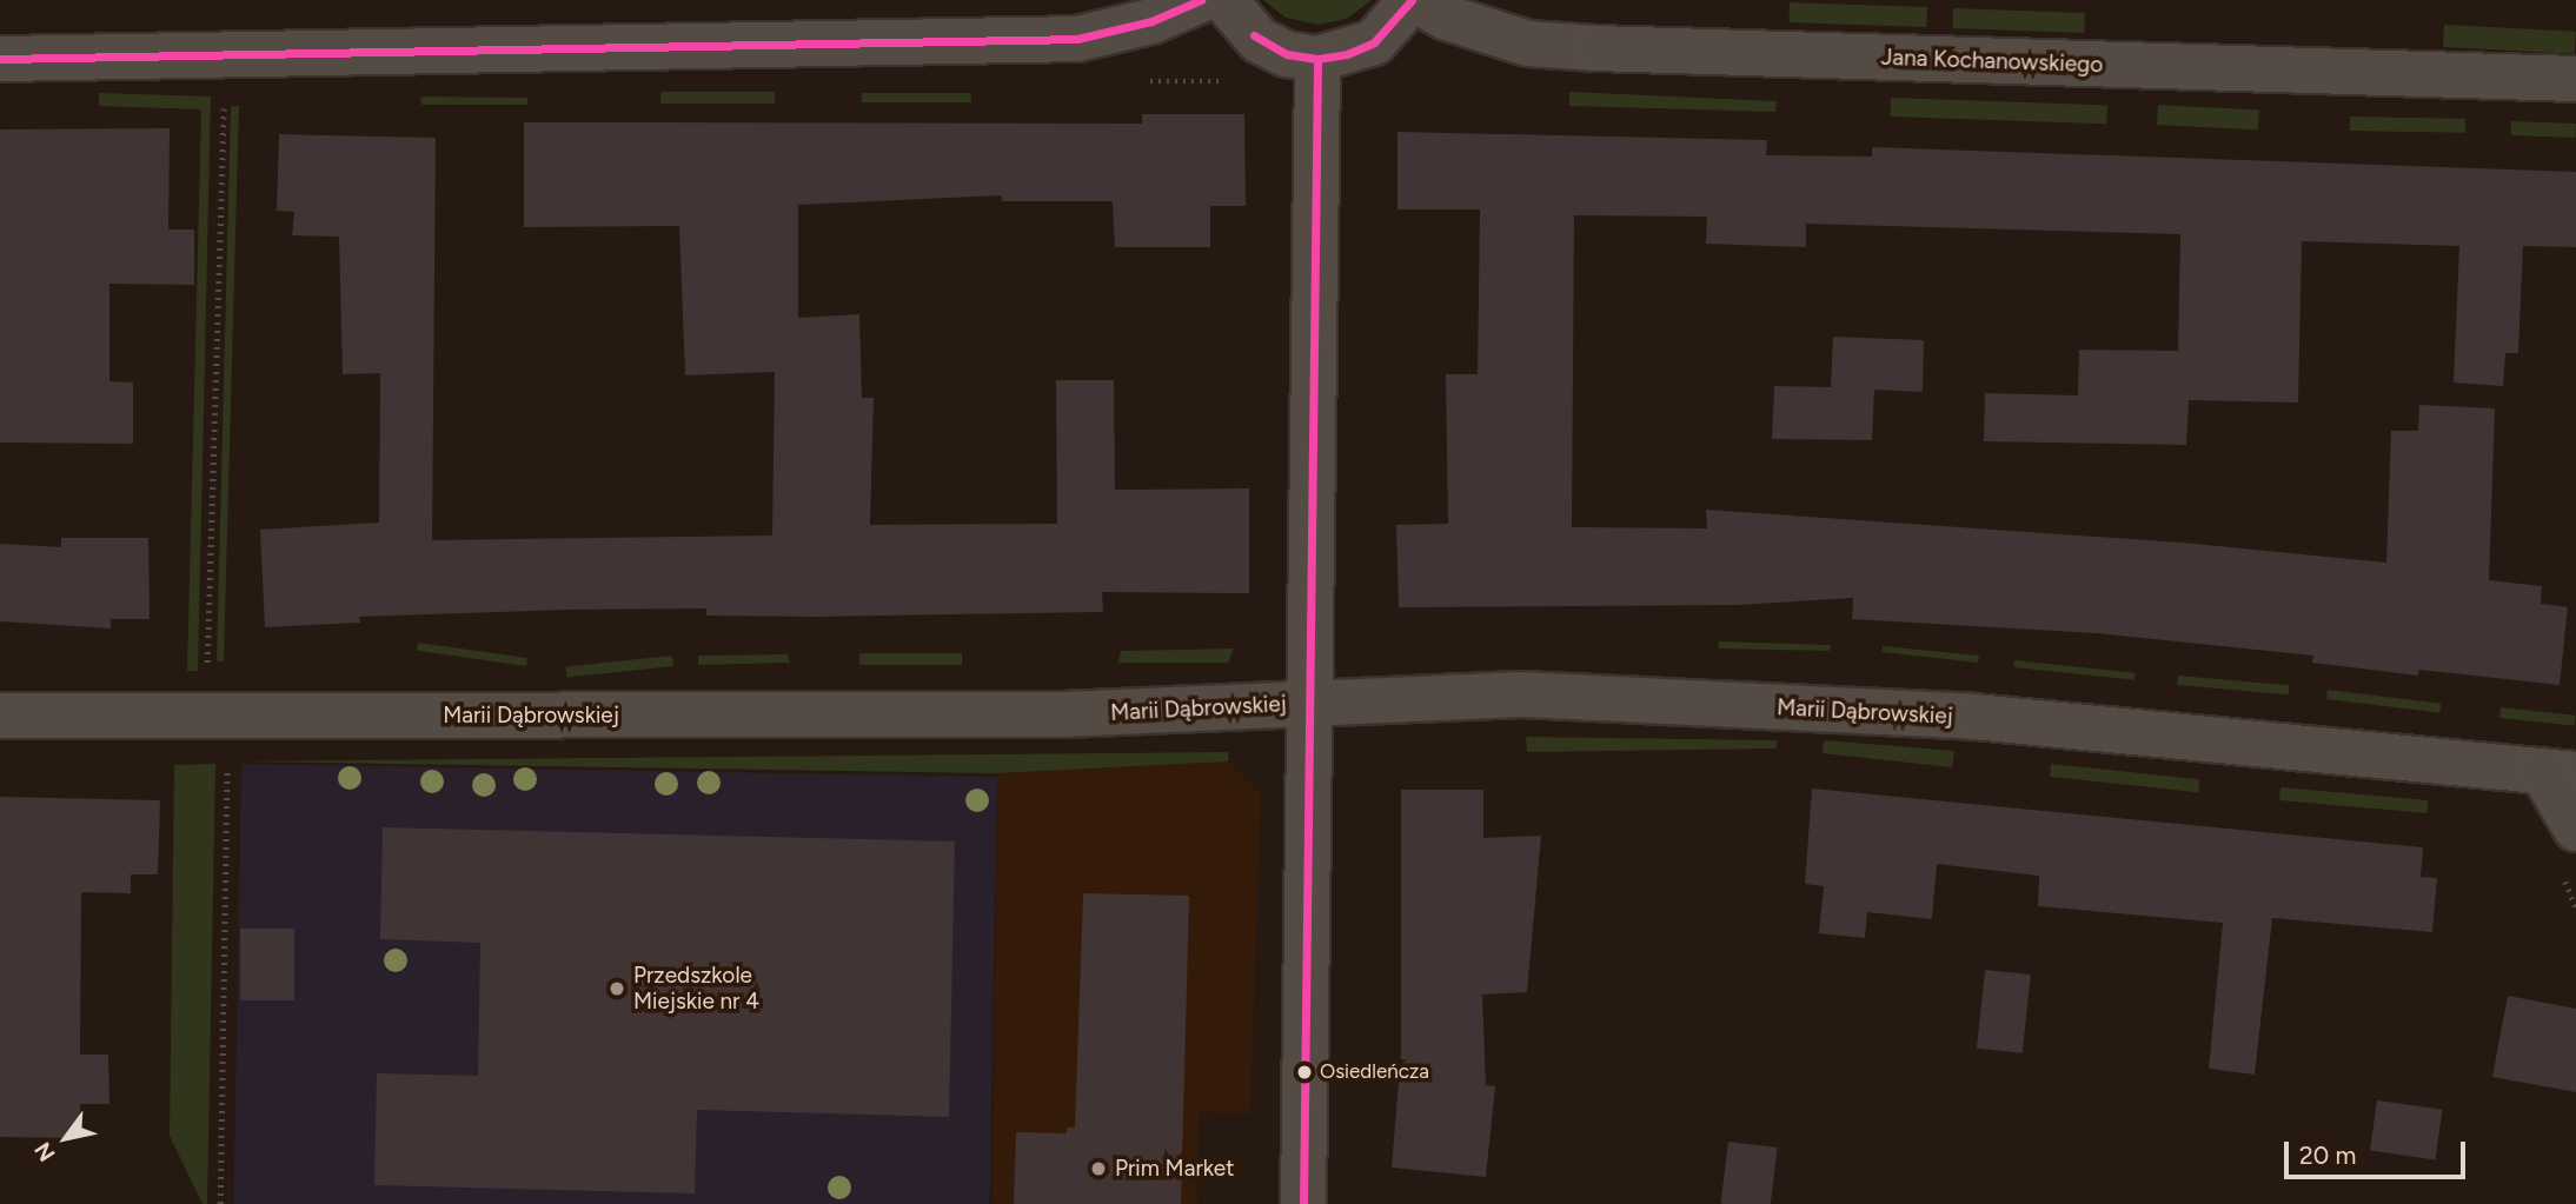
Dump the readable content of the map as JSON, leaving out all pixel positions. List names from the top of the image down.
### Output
{
  "streets": {
    "street": ["Jana Kochanowskiego", "Marii Dąbrowskiej"]
  },
  "places": ["Przedszkole Miejskie nr 4", "Osiedleńcza", "Prim Market"],
  "scale_bar": "20 m",
  "north": "bottom left"
}
